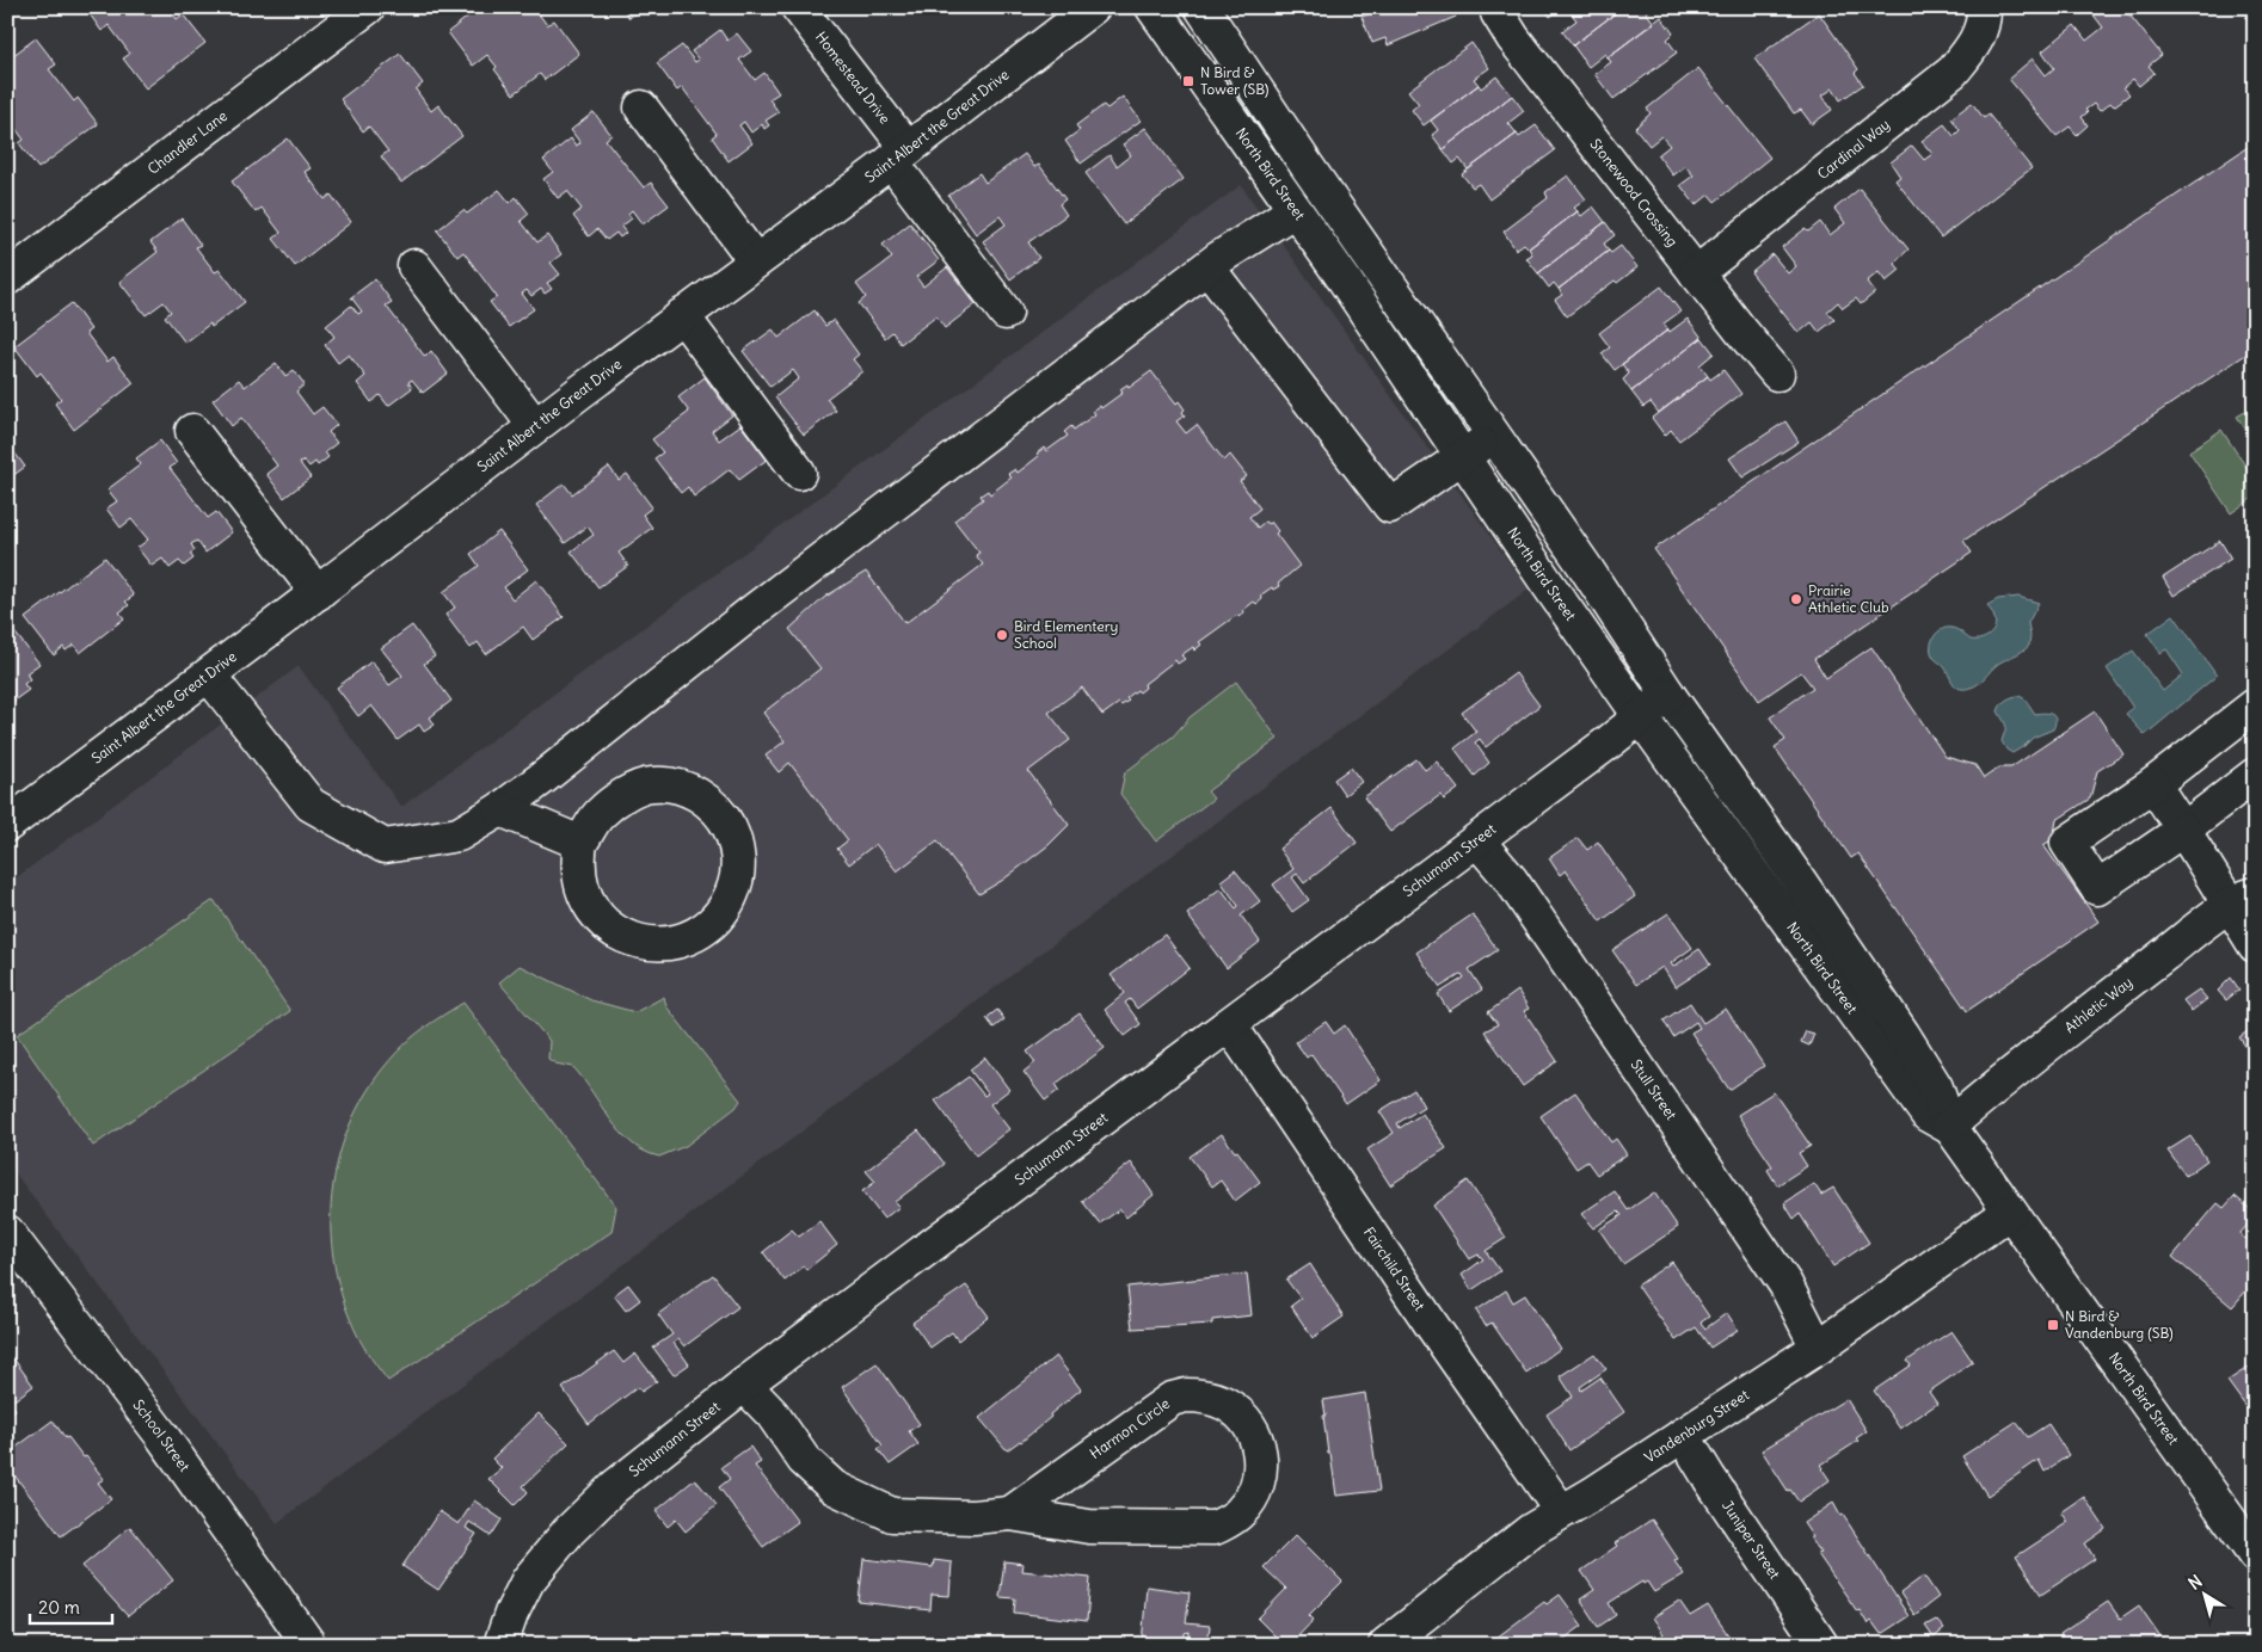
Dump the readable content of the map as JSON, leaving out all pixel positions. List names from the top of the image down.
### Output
{
  "streets": {
    "street": [
      "Homestead Drive",
      "Saint Albert the Great Drive",
      "Chandler Lane",
      "Cardinal Way",
      "North Bird Street",
      "Stonewood Crossing",
      "Schumann Street",
      "Athletic Way",
      "Stull Street",
      "Fairchild Street",
      "Vandenburg Street",
      "Harmon Circle",
      "School Street",
      "Juniper Street"
    ]
  },
  "crossings": [
    ["Homestead Drive", "Saint Albert the Great Drive"],
    ["Cardinal Way", "Stonewood Crossing"],
    ["North Bird Street", "Schumann Street"],
    ["North Bird Street", "Athletic Way"],
    ["North Bird Street", "Vandenburg Street"],
    ["Schumann Street", "Stull Street"],
    ["Schumann Street", "Fairchild Street"],
    ["Schumann Street", "Harmon Circle"],
    ["Stull Street", "Vandenburg Street"],
    ["Fairchild Street", "Vandenburg Street"],
    ["Vandenburg Street", "Juniper Street"]
  ],
  "places": {
    "transit": ["N Bird & Tower (SB)", "N Bird & Vandenburg (SB)"],
    "other": ["Prairie Athletic Club", "Bird Elementery School"]
  },
  "scale_bar": "20 m",
  "north": "top left"
}
